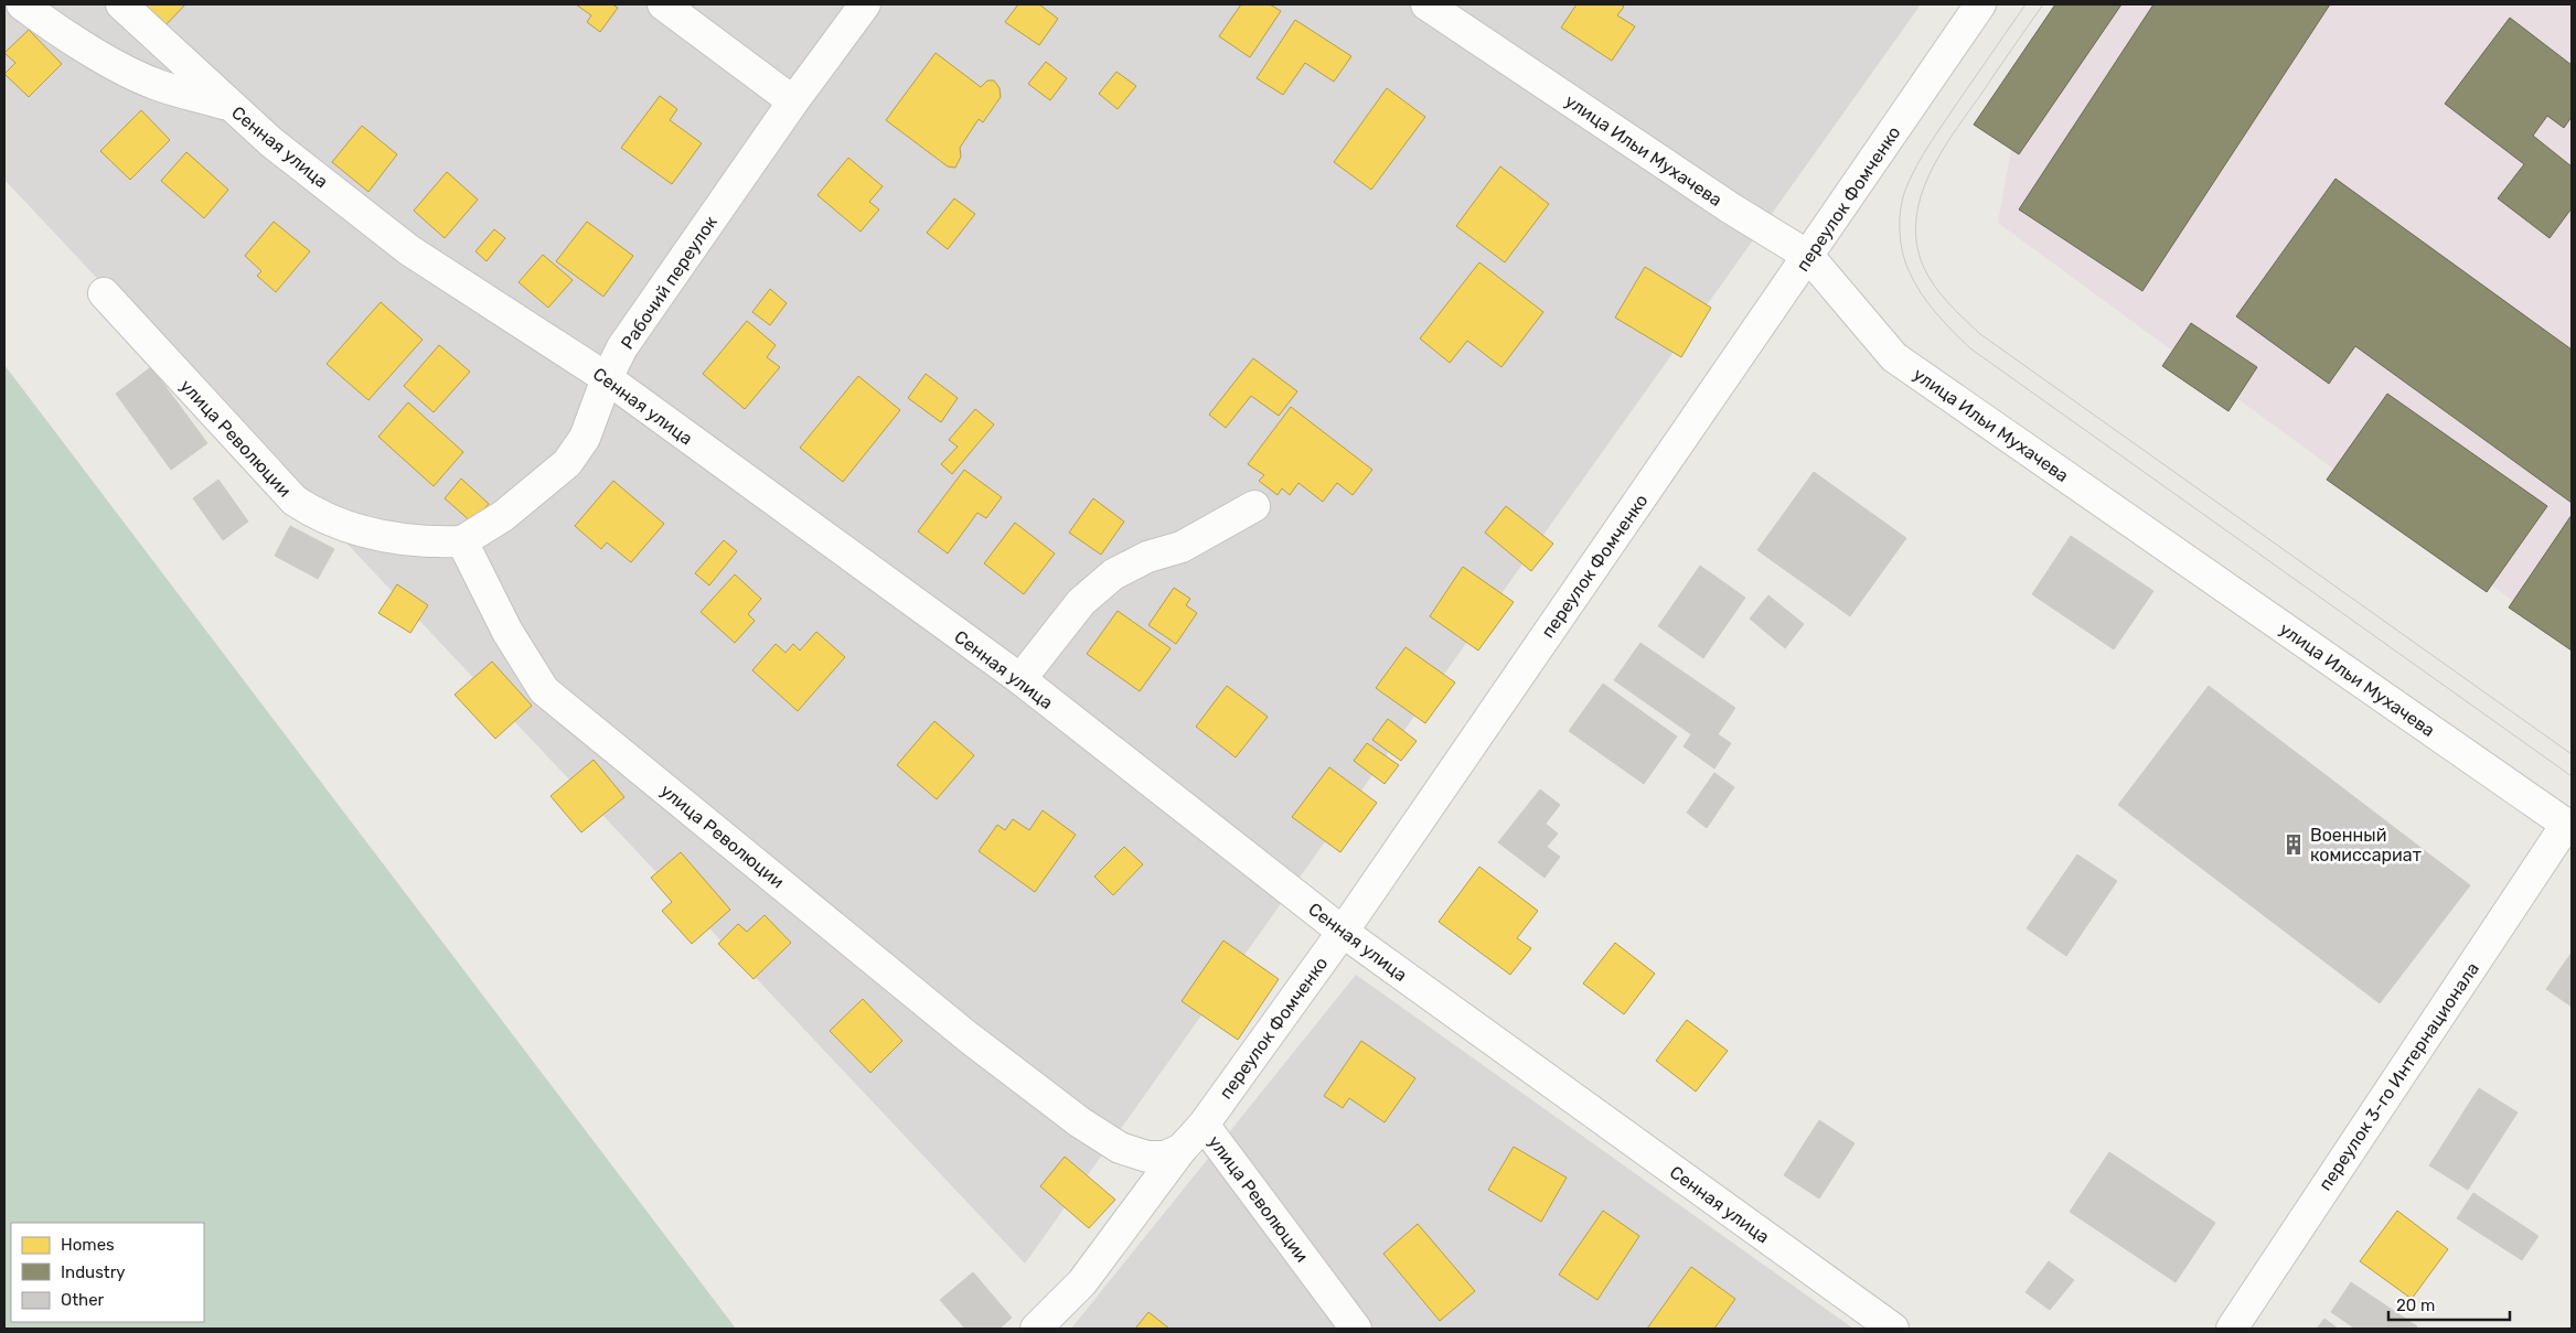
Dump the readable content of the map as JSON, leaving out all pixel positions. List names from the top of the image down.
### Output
{
  "streets": {
    "street": [
      "Сенная улица",
      "улица Ильи Мухачева",
      "переулок Фомченко",
      "Рабочий переулок",
      "улица Революции",
      "переулок 3-го Интернационала"
    ]
  },
  "crossings": [
    ["Сенная улица", "переулок Фомченко"],
    ["Сенная улица", "Рабочий переулок"],
    ["улица Ильи Мухачева", "переулок Фомченко"],
    ["улица Ильи Мухачева", "переулок 3-го Интернационала"],
    ["переулок Фомченко", "улица Революции"],
    ["Рабочий переулок", "улица Революции"]
  ],
  "places": {
    "building": ["Военный комиссариат"]
  },
  "legend": ["Homes", "Industry", "Other"],
  "scale_bar": "20 m"
}
